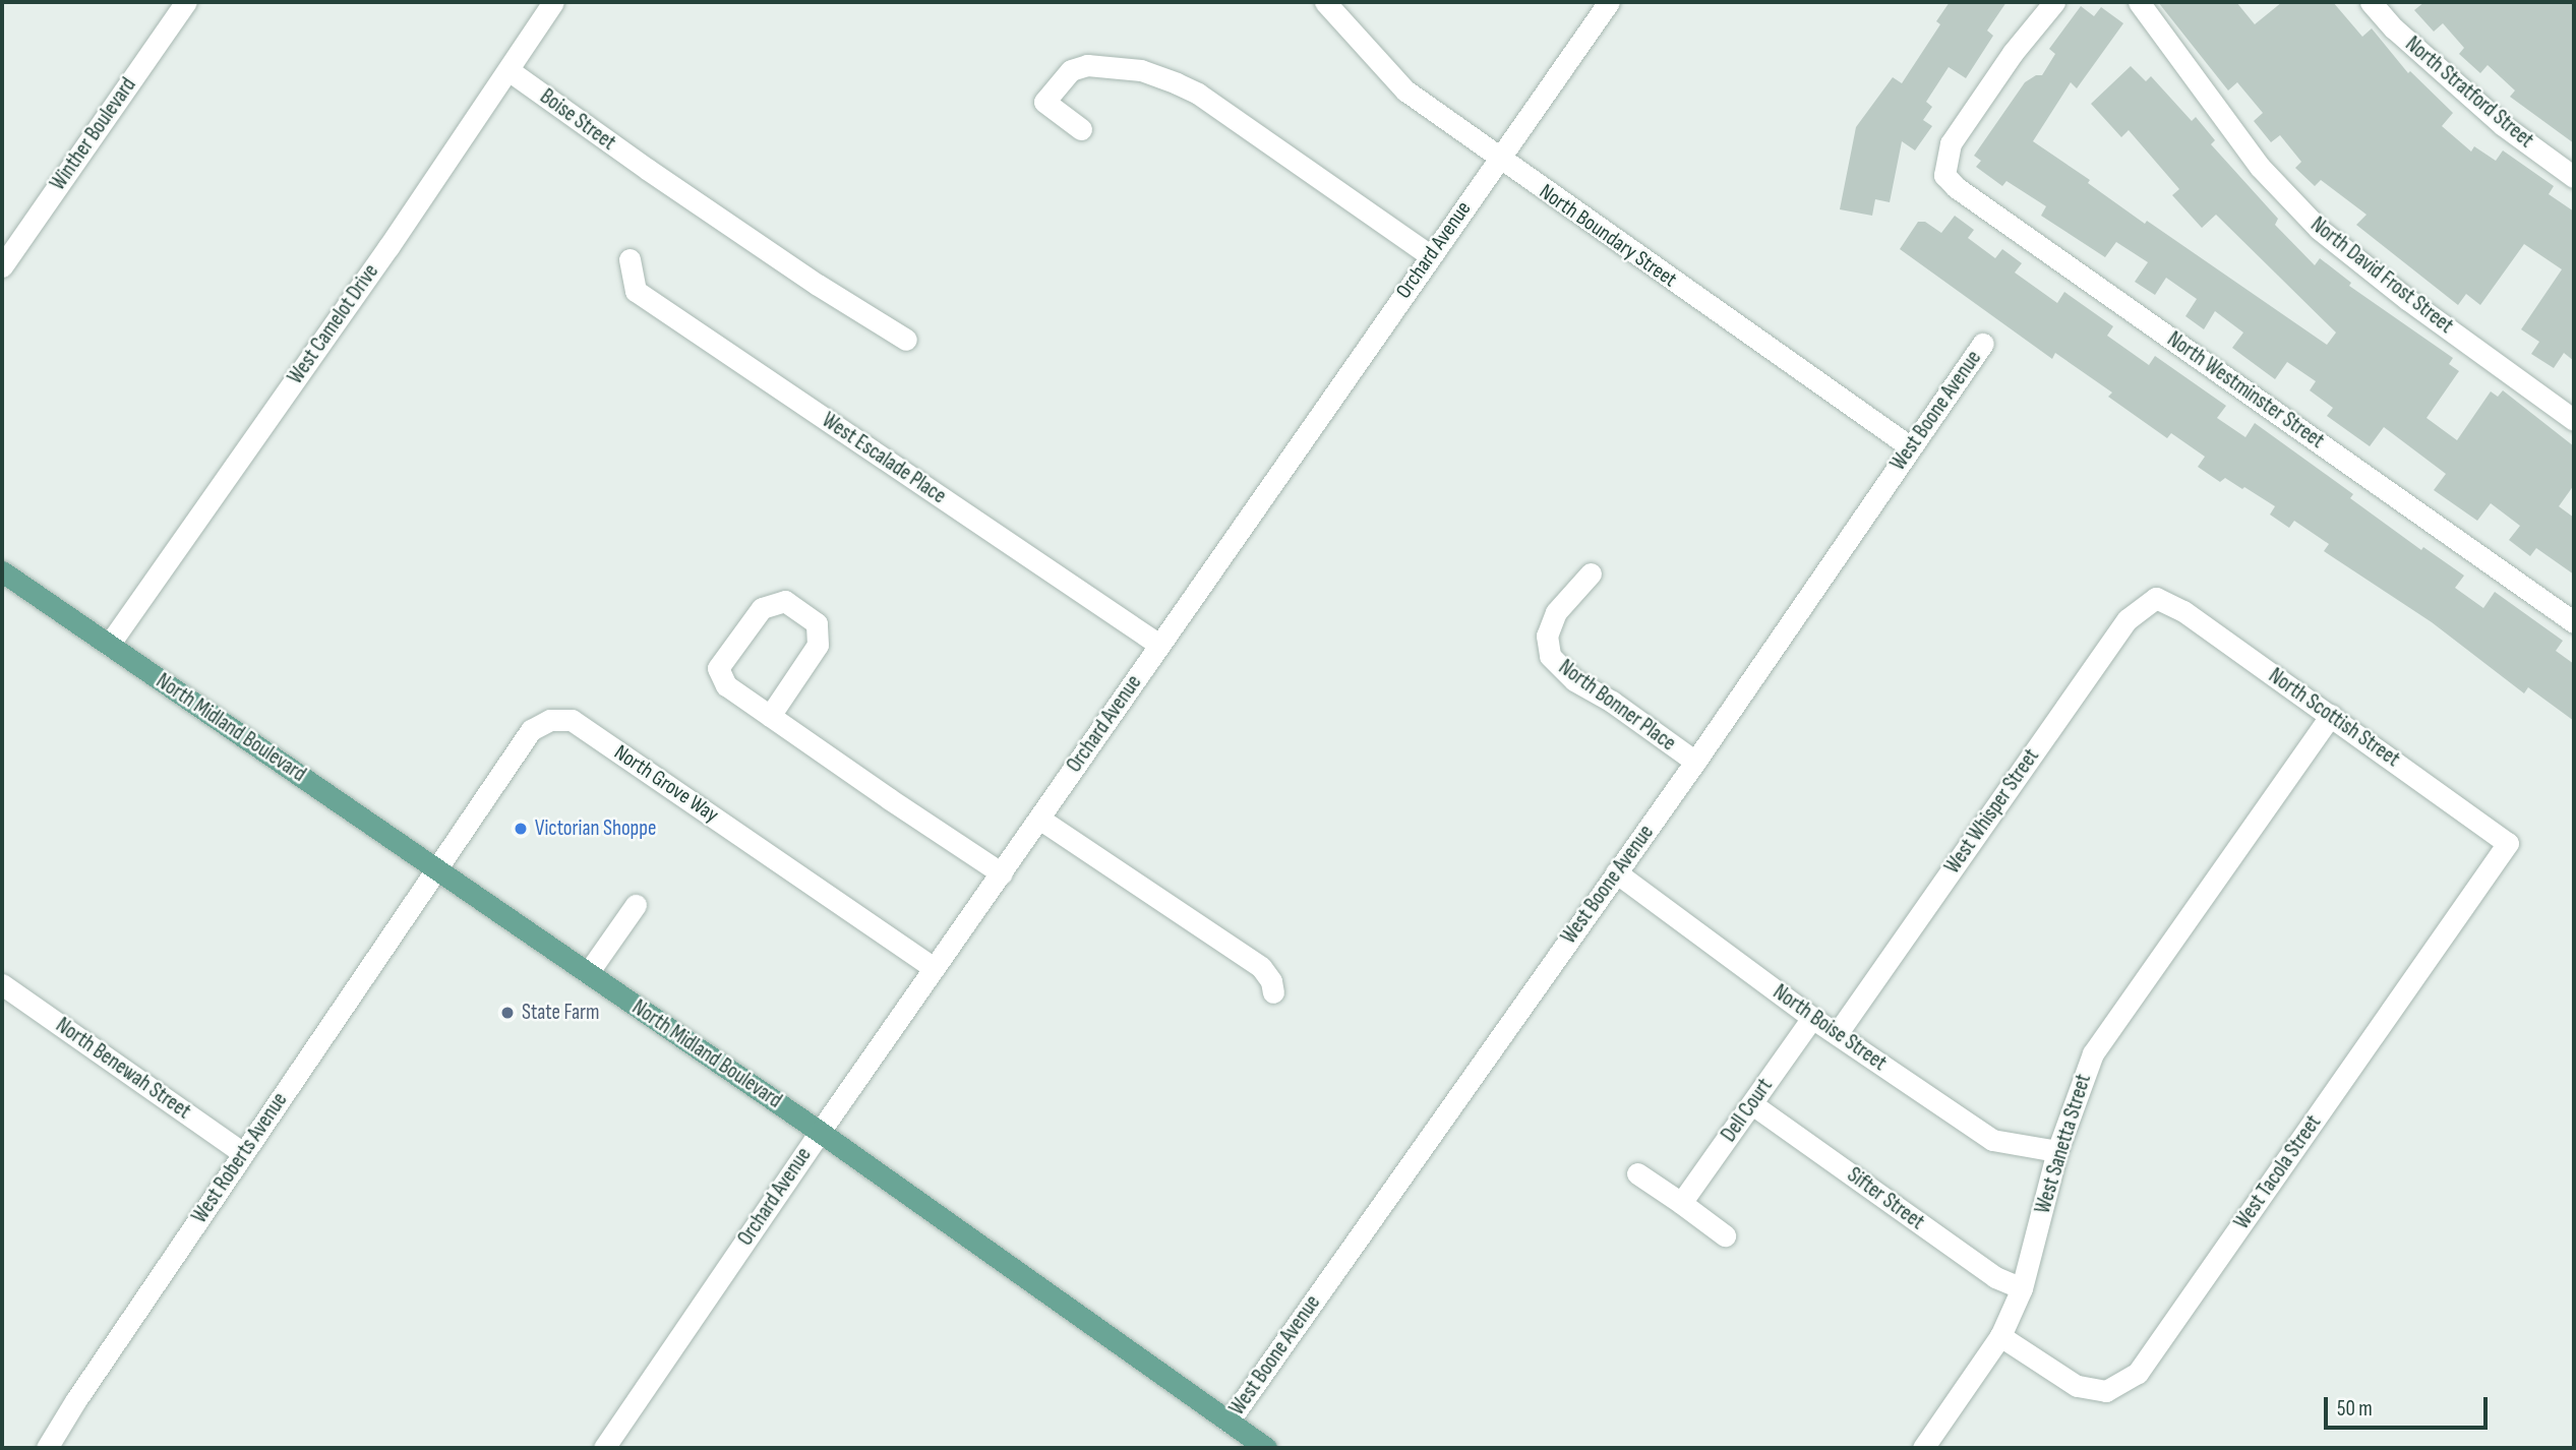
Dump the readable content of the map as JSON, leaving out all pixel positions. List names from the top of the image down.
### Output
{
  "streets": {
    "main road": ["North Midland Boulevard"],
    "street": [
      "North Stratford Street",
      "Boise Street",
      "Winther Boulevard",
      "North Boundary Street",
      "Orchard Avenue",
      "North David Frost Street",
      "West Camelot Drive",
      "North Westminster Street",
      "West Boone Avenue",
      "West Escalade Place",
      "North Bonner Place",
      "North Scottish Street",
      "North Grove Way",
      "West Whisper Street",
      "North Boise Street",
      "North Benewah Street",
      "Dell Court",
      "West Sanetta Street",
      "West Roberts Avenue",
      "West Tacola Street",
      "Sifter Street"
    ]
  },
  "crossings": [
    ["Boise Street", "West Camelot Drive"],
    ["North Boundary Street", "Orchard Avenue"],
    ["North Boundary Street", "West Boone Avenue"],
    ["Orchard Avenue", "West Escalade Place"],
    ["Orchard Avenue", "North Midland Boulevard"],
    ["Orchard Avenue", "North Grove Way"],
    ["West Camelot Drive", "North Midland Boulevard"],
    ["West Boone Avenue", "North Bonner Place"],
    ["West Boone Avenue", "North Midland Boulevard"],
    ["West Boone Avenue", "North Boise Street"],
    ["North Scottish Street", "West Whisper Street"],
    ["North Scottish Street", "West Sanetta Street"],
    ["North Scottish Street", "West Tacola Street"],
    ["North Midland Boulevard", "North Grove Way"],
    ["North Midland Boulevard", "West Roberts Avenue"],
    ["North Grove Way", "West Roberts Avenue"],
    ["West Whisper Street", "North Boise Street"],
    ["North Boise Street", "Dell Court"],
    ["North Boise Street", "West Sanetta Street"],
    ["North Benewah Street", "West Roberts Avenue"],
    ["Dell Court", "Sifter Street"],
    ["West Sanetta Street", "West Tacola Street"],
    ["West Sanetta Street", "Sifter Street"]
  ],
  "places": ["Victorian Shoppe", "State Farm"],
  "scale_bar": "50 m"
}
